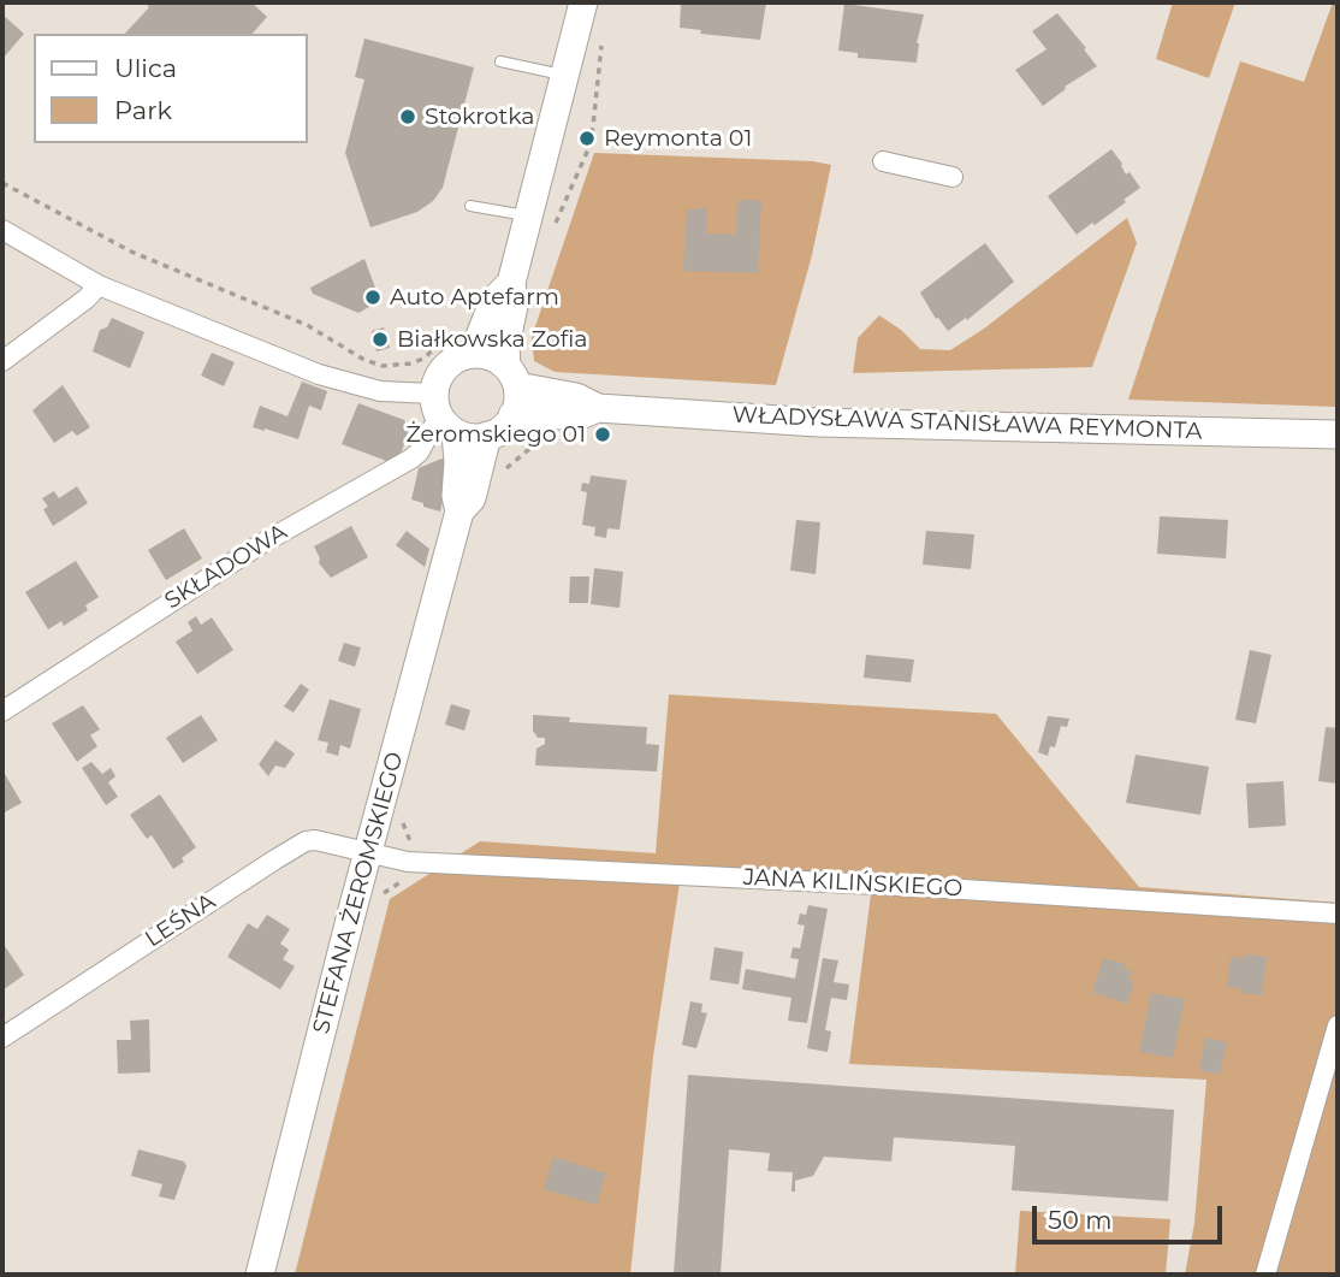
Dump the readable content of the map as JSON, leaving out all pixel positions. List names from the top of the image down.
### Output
{
  "streets": {
    "main road": ["WŁADYSŁAWA STANISŁAWA REYMONTA", "STEFANA ŻEROMSKIEGO"],
    "street": ["SKŁADOWA", "JANA KILIŃSKIEGO", "LEŚNA"]
  },
  "crossings": [
    ["WŁADYSŁAWA STANISŁAWA REYMONTA", "SKŁADOWA"],
    ["WŁADYSŁAWA STANISŁAWA REYMONTA", "STEFANA ŻEROMSKIEGO"],
    ["SKŁADOWA", "STEFANA ŻEROMSKIEGO"],
    ["JANA KILIŃSKIEGO", "STEFANA ŻEROMSKIEGO"],
    ["JANA KILIŃSKIEGO", "LEŚNA"],
    ["STEFANA ŻEROMSKIEGO", "LEŚNA"]
  ],
  "places": [
    "Stokrotka",
    "Reymonta 01",
    "Auto Aptefarm",
    "Białkowska Zofia",
    "Żeromskiego 01"
  ],
  "legend": ["Ulica", "Park"],
  "scale_bar": "50 m"
}
